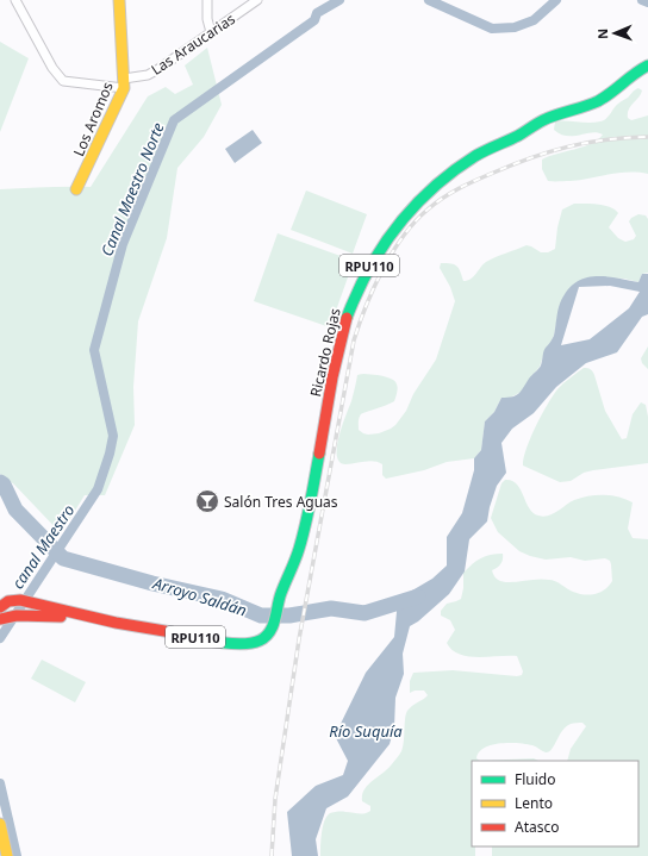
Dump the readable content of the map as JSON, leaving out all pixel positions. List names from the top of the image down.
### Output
{
  "streets": {
    "main road": ["Los Aromos", "RPU110", "Ricardo Rojas"],
    "street": ["Las Araucarias"]
  },
  "crossings": [
    ["Las Araucarias", "Los Aromos"]
  ],
  "water": [
    "Canal Maestro Norte",
    "canal Maestro",
    "Arroyo Saldán",
    "Río Suquía"
  ],
  "places": {
    "bar": ["Salón Tres Aguas"]
  },
  "legend": ["Fluido", "Lento", "Atasco"],
  "north": "left"
}
